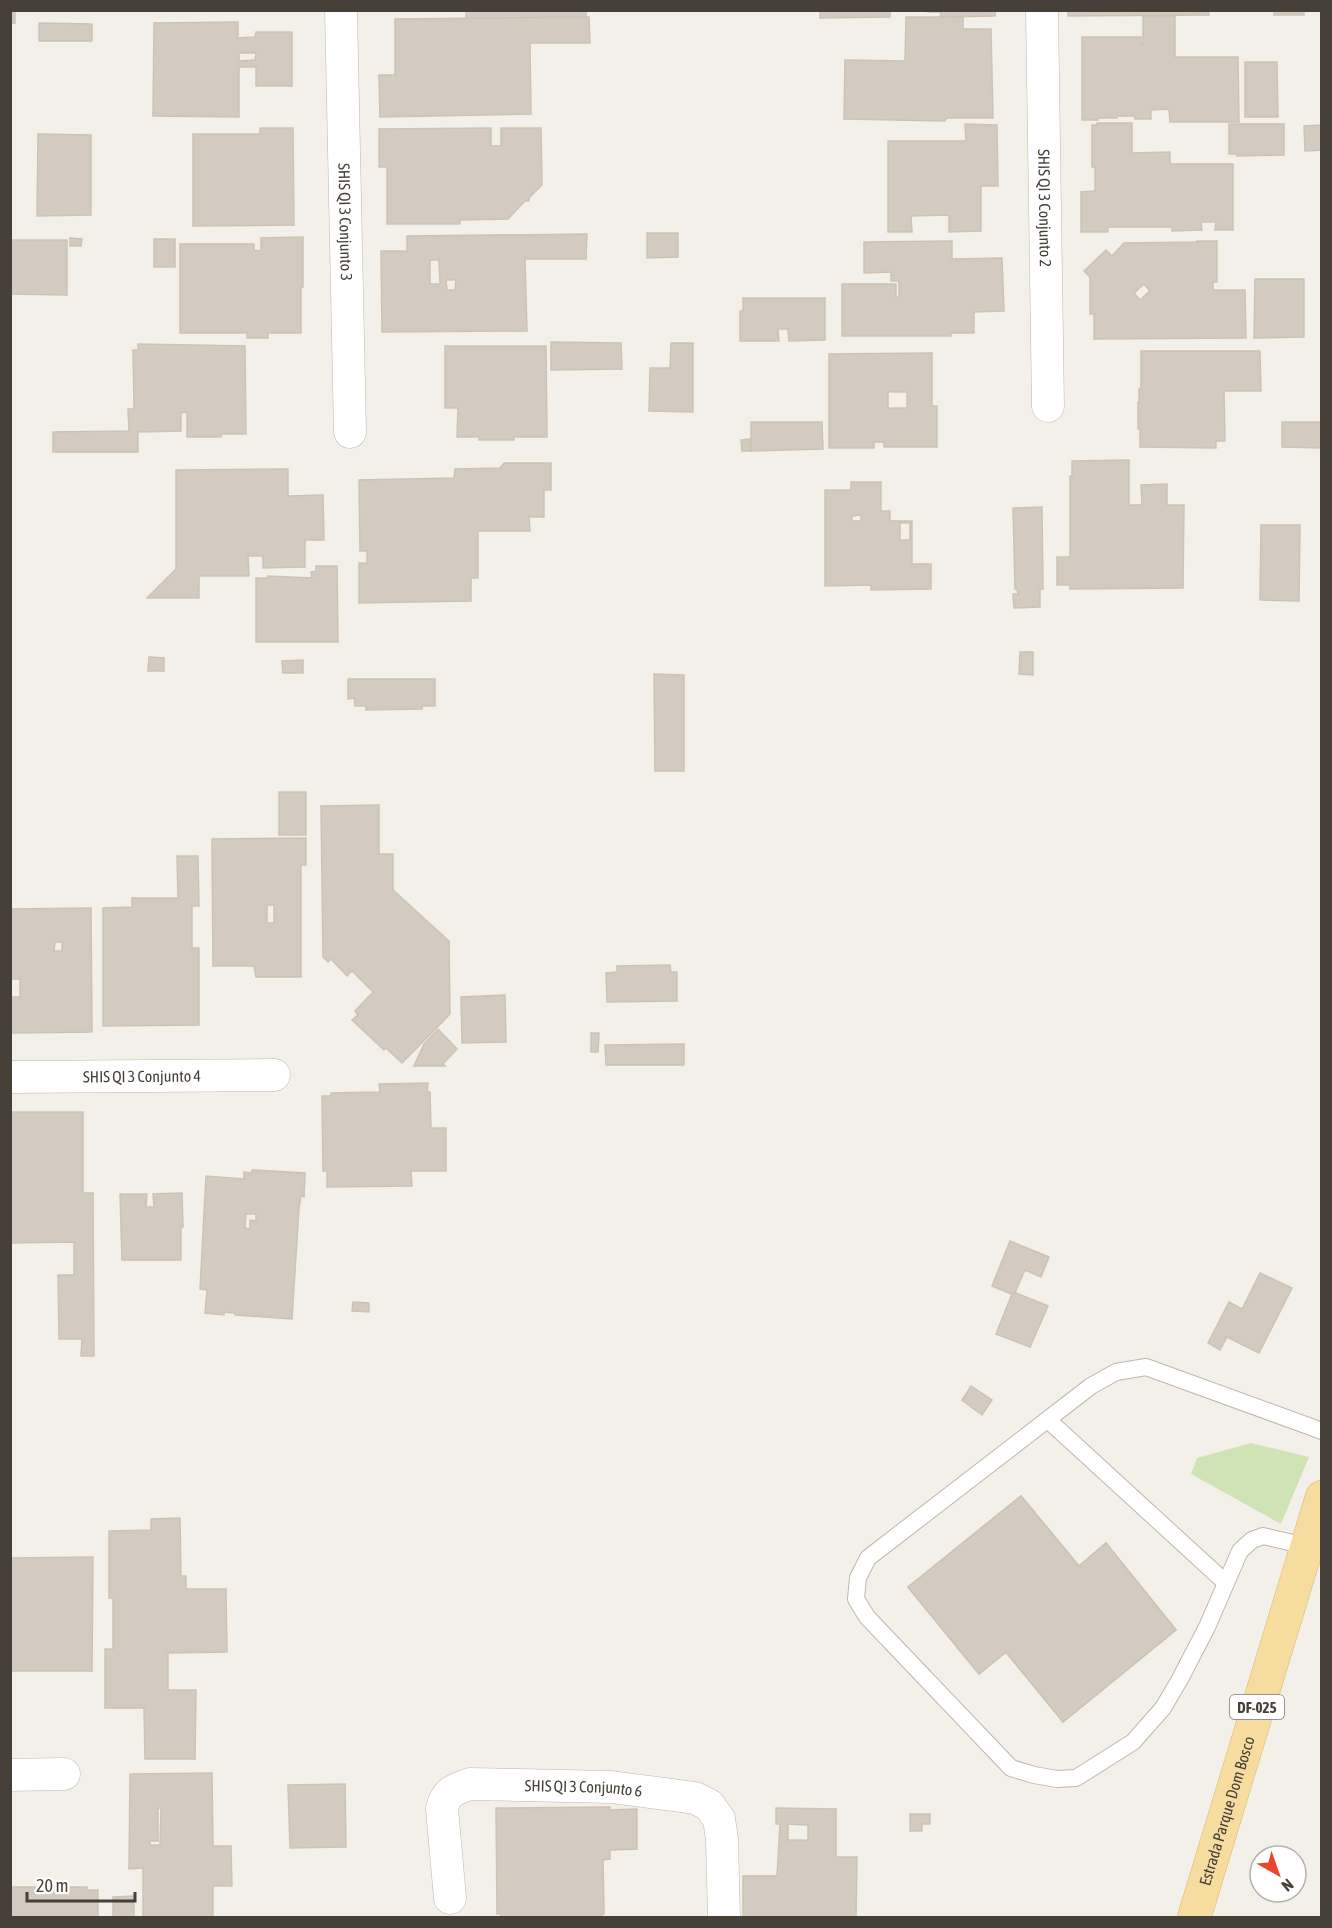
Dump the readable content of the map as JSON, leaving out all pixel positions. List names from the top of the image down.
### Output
{
  "streets": {
    "main road": ["DF-025", "Estrada Parque Dom Bosco"],
    "street": [
      "SHIS QI 3 Conjunto 2",
      "SHIS QI 3 Conjunto 3",
      "SHIS QI 3 Conjunto 4",
      "SHIS QI 3 Conjunto 6"
    ]
  },
  "scale_bar": "20 m",
  "north": "bottom right"
}
